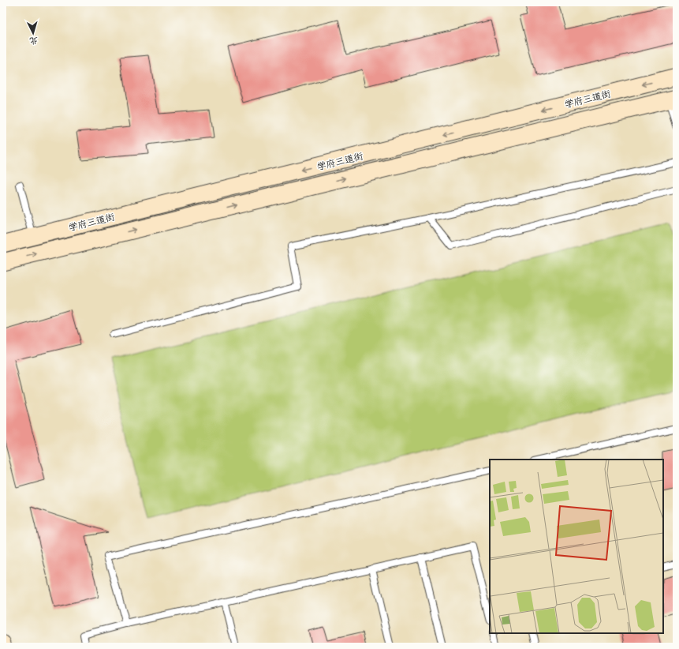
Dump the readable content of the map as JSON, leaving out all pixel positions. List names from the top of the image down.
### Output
{
  "streets": {
    "main road": ["学府三道街"]
  },
  "north": "bottom"
}
